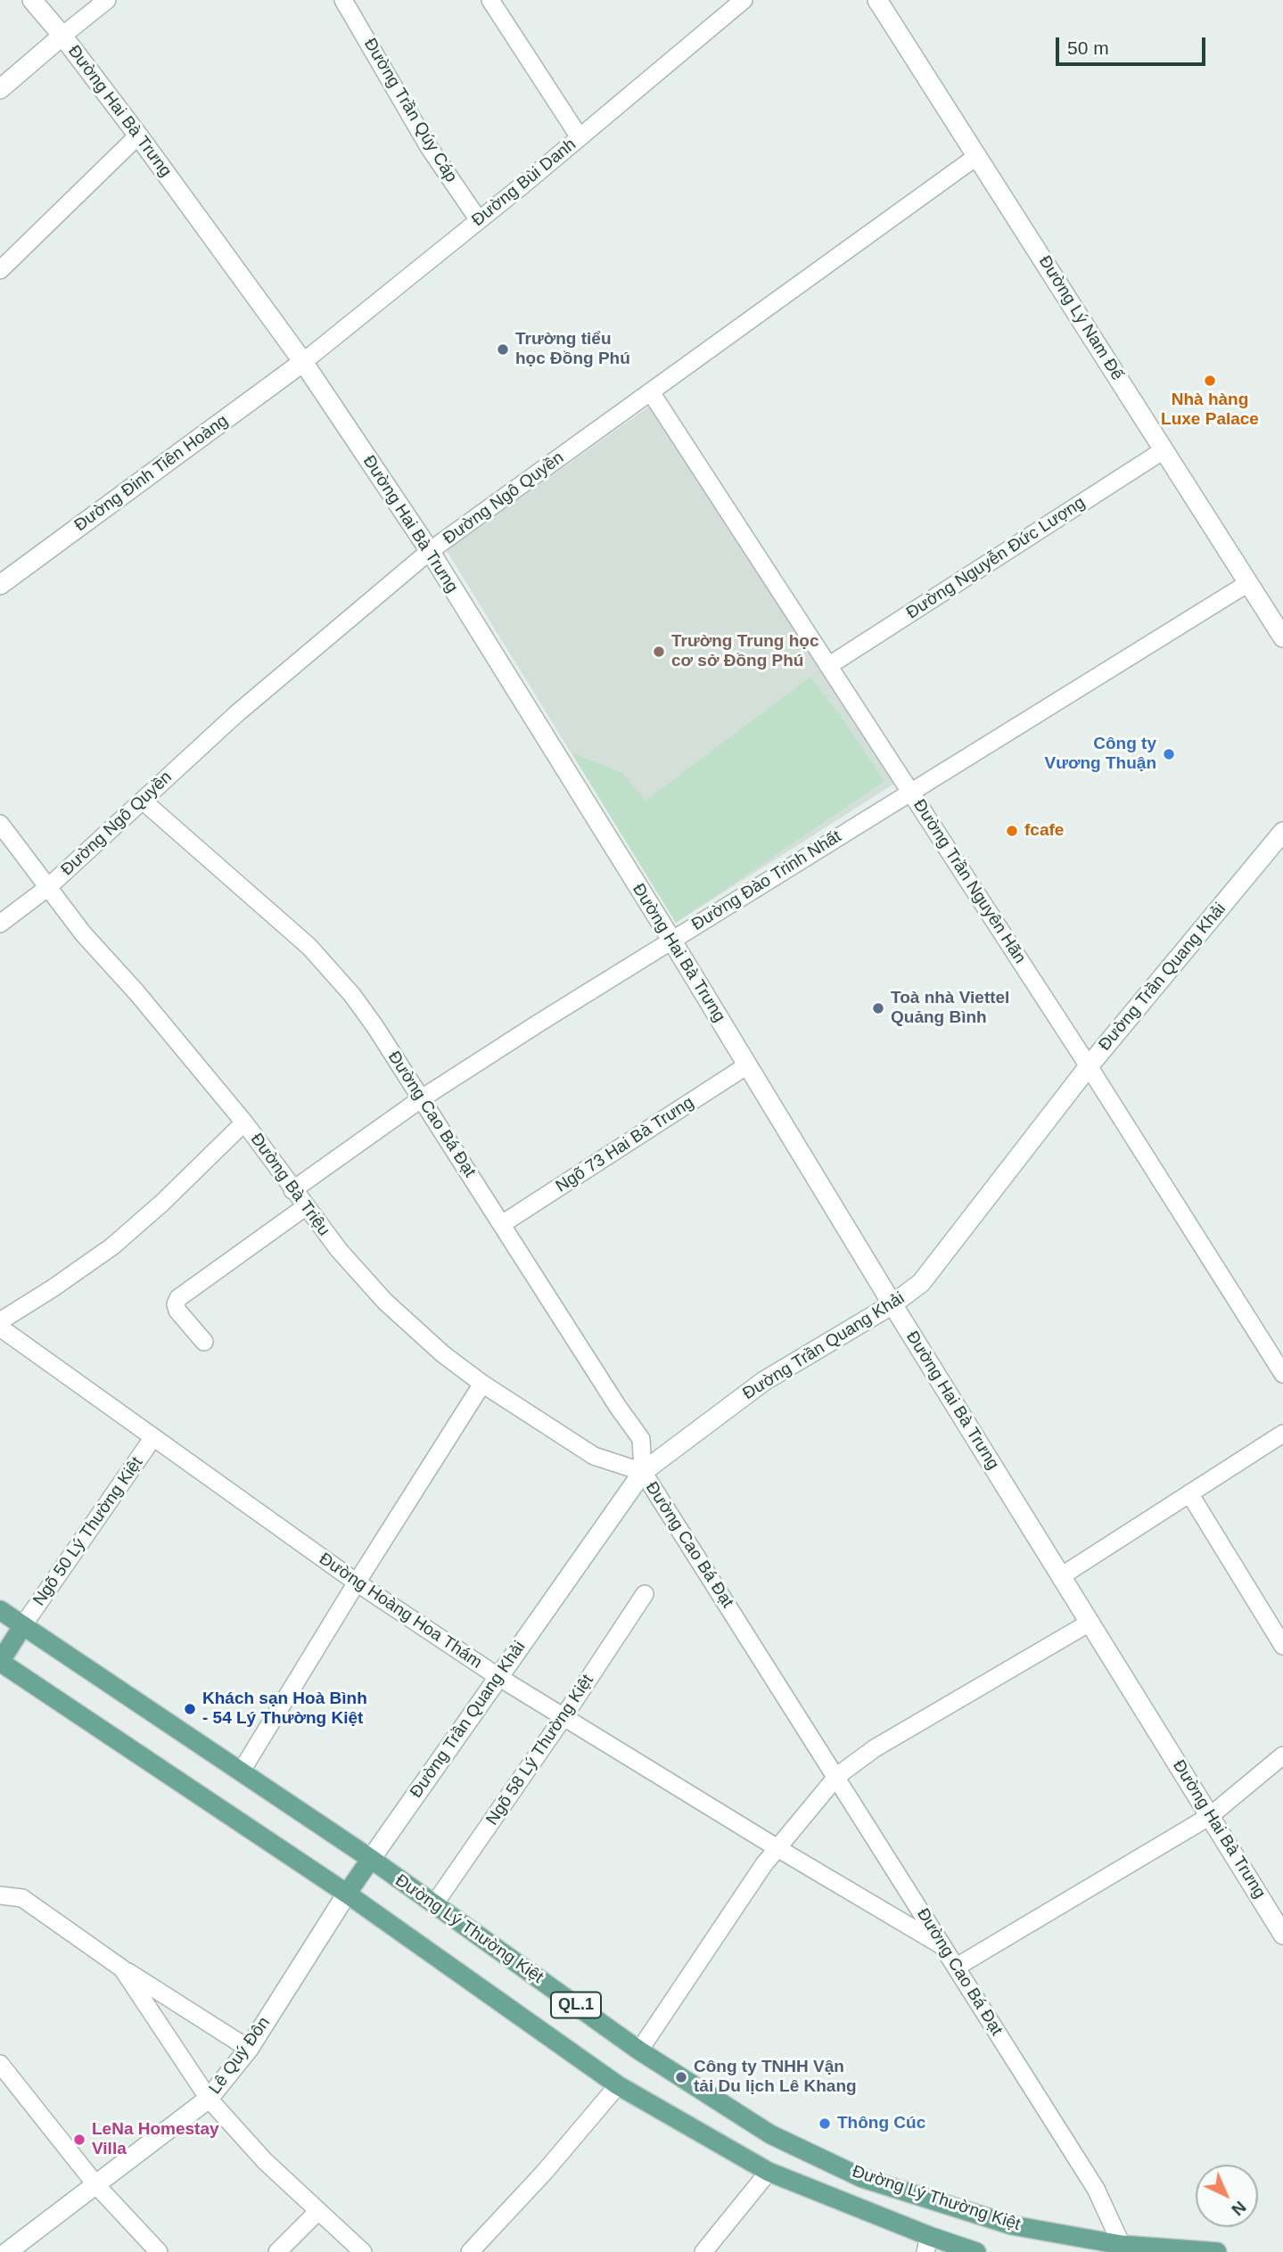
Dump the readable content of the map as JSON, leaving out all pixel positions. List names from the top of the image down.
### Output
{
  "streets": {
    "main road": ["Đường Lý Thường Kiệt", "QL.1"],
    "street": [
      "Đường Trần Qúy Cáp",
      "Đường Hai Bà Trưng",
      "Đường Bùi Danh",
      "Đường Lý Nam Đế",
      "Đường Đinh Tiên Hoàng",
      "Đường Ngô Quyền",
      "Đường Nguyễn Đức Lượng",
      "Đường Đào Trinh Nhất",
      "Đường Trần Nguyên Hãn",
      "Đường Trần Quang Khải",
      "Đường Cao Bá Đạt",
      "Ngõ 73 Hai Bà Trưng",
      "Đường Bà Triệu",
      "Ngõ 50 Lý Thường Kiệt",
      "Đường Hoàng Hoa Thám",
      "Ngõ 58 Lý Thường Kiệt",
      "Lê Quý Đôn"
    ]
  },
  "crossings": [
    ["Đường Trần Qúy Cáp", "Đường Bùi Danh"],
    ["Đường Hai Bà Trưng", "Đường Bùi Danh"],
    ["Đường Hai Bà Trưng", "Đường Đinh Tiên Hoàng"],
    ["Đường Hai Bà Trưng", "Đường Ngô Quyền"],
    ["Đường Hai Bà Trưng", "Đường Đào Trinh Nhất"],
    ["Đường Hai Bà Trưng", "Đường Trần Quang Khải"],
    ["Đường Hai Bà Trưng", "Ngõ 73 Hai Bà Trưng"],
    ["Đường Bùi Danh", "Đường Đinh Tiên Hoàng"],
    ["Đường Lý Nam Đế", "Đường Ngô Quyền"],
    ["Đường Lý Nam Đế", "Đường Nguyễn Đức Lượng"],
    ["Đường Lý Nam Đế", "Đường Đào Trinh Nhất"],
    ["Đường Ngô Quyền", "Đường Trần Nguyên Hãn"],
    ["Đường Ngô Quyền", "Đường Cao Bá Đạt"],
    ["Đường Ngô Quyền", "Đường Bà Triệu"],
    ["Đường Nguyễn Đức Lượng", "Đường Trần Nguyên Hãn"],
    ["Đường Đào Trinh Nhất", "Đường Trần Nguyên Hãn"],
    ["Đường Đào Trinh Nhất", "Đường Cao Bá Đạt"],
    ["Đường Đào Trinh Nhất", "Đường Bà Triệu"],
    ["Đường Trần Nguyên Hãn", "Đường Trần Quang Khải"],
    ["Đường Trần Quang Khải", "Đường Cao Bá Đạt"],
    ["Đường Trần Quang Khải", "Đường Bà Triệu"],
    ["Đường Trần Quang Khải", "Đường Hoàng Hoa Thám"],
    ["Đường Trần Quang Khải", "Đường Lý Thường Kiệt"],
    ["Đường Cao Bá Đạt", "Ngõ 73 Hai Bà Trưng"],
    ["Đường Cao Bá Đạt", "Đường Bà Triệu"],
    ["Đường Cao Bá Đạt", "Đường Hoàng Hoa Thám"],
    ["Đường Cao Bá Đạt", "Đường Lý Thường Kiệt"],
    ["Ngõ 50 Lý Thường Kiệt", "Đường Hoàng Hoa Thám"],
    ["Ngõ 50 Lý Thường Kiệt", "Đường Lý Thường Kiệt"],
    ["Đường Hoàng Hoa Thám", "Ngõ 58 Lý Thường Kiệt"],
    ["Ngõ 58 Lý Thường Kiệt", "Đường Lý Thường Kiệt"],
    ["Đường Lý Thường Kiệt", "Lê Quý Đôn"]
  ],
  "places": [
    "Trường tiểu học Đồng Phú",
    "Nhà hàng Luxe Palace",
    "Trường Trung học cơ sở Đồng Phú",
    "Công ty Vương Thuận",
    "fcafe",
    "Toà nhà Viettel Quảng Bình",
    "Khách sạn Hoà Bình - 54 Lý Thường Kiệt",
    "Công ty TNHH Vận tải Du lịch Lê Khang",
    "Thông Cúc",
    "LeNa Homestay Villa"
  ],
  "scale_bar": "50 m",
  "north": "bottom right"
}
